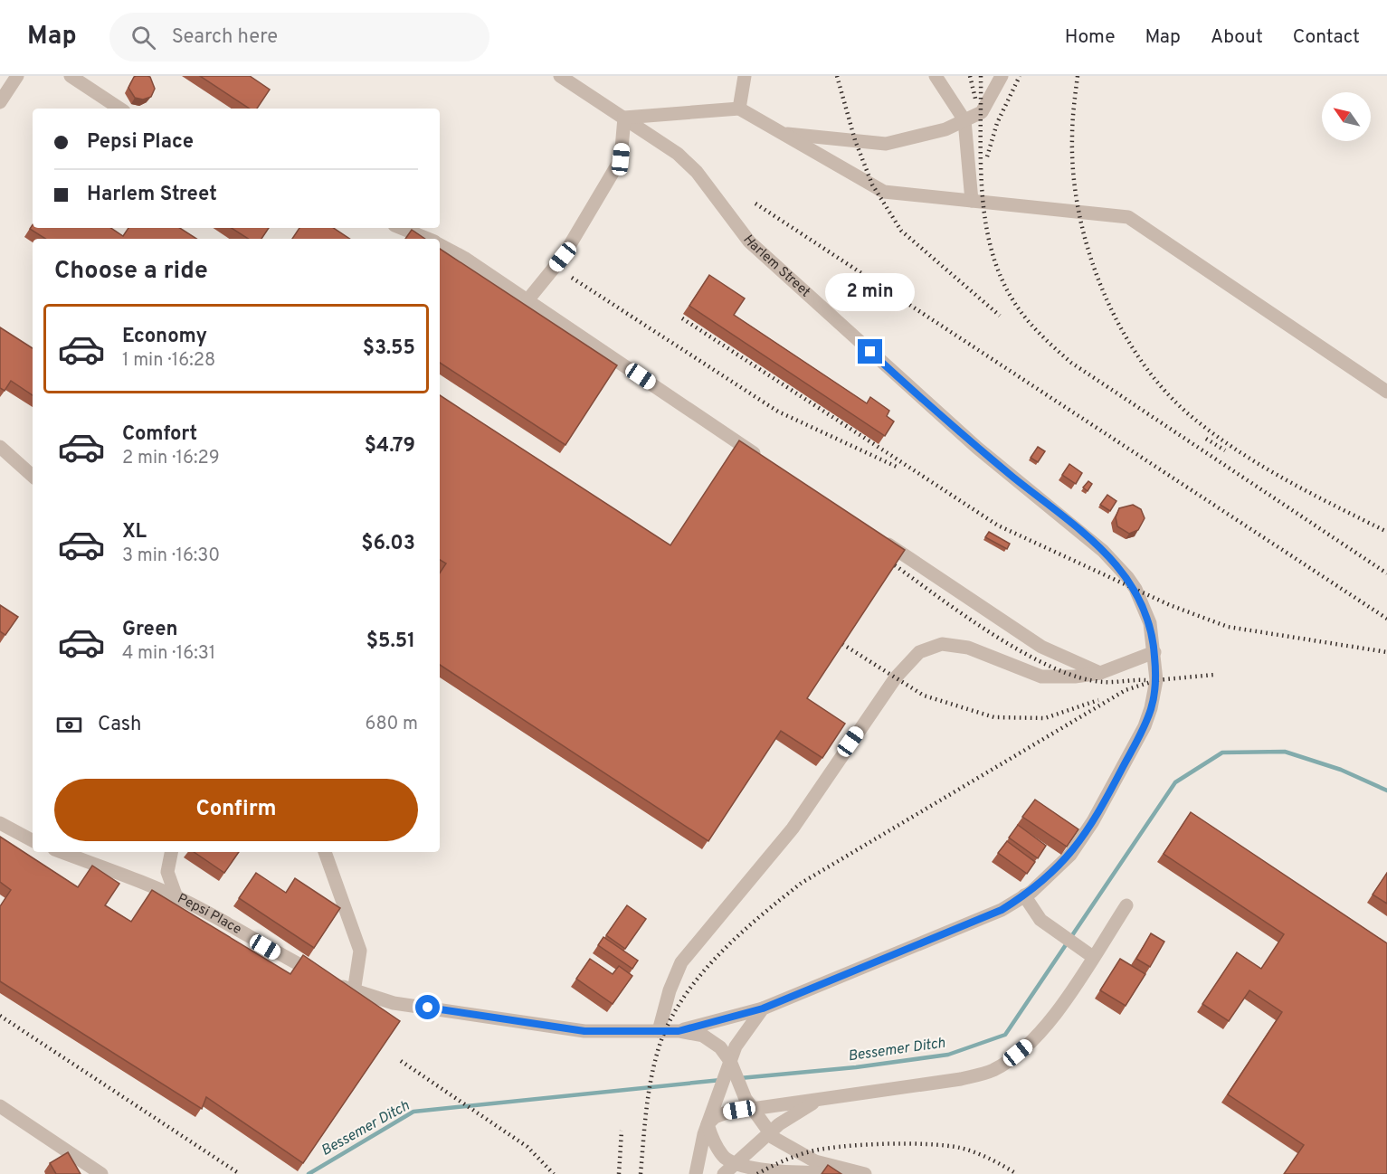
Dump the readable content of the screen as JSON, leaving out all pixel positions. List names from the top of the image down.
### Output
{
  "streets": {
    "lane": ["Harlem Street", "Pepsi Place"]
  },
  "crossings": [
    ["Harlem Street", "Pepsi Place"]
  ],
  "water": ["Bessemer Ditch"],
  "north": "top left",
  "page": {
    "header": "Map",
    "search": "Search here",
    "nav": [
      "Home",
      "Map",
      "About",
      "Contact"
    ],
    "banner": ["Pepsi Place", "Harlem Street"],
    "heading": "Choose a ride",
    "bubble": "2 min",
    "list": [
      {
        "name": "Economy",
        "note": "1 min · 16:28",
        "value": "$3.55"
      },
      {
        "name": "Comfort",
        "note": "2 min · 16:29",
        "value": "$4.79"
      },
      {
        "name": "XL",
        "note": "3 min · 16:30",
        "value": "$6.03"
      },
      {
        "name": "Green",
        "note": "4 min · 16:31",
        "value": "$5.51"
      }
    ],
    "pay": ["Cash", "680 m"],
    "buttons": "Confirm"
  }
}
